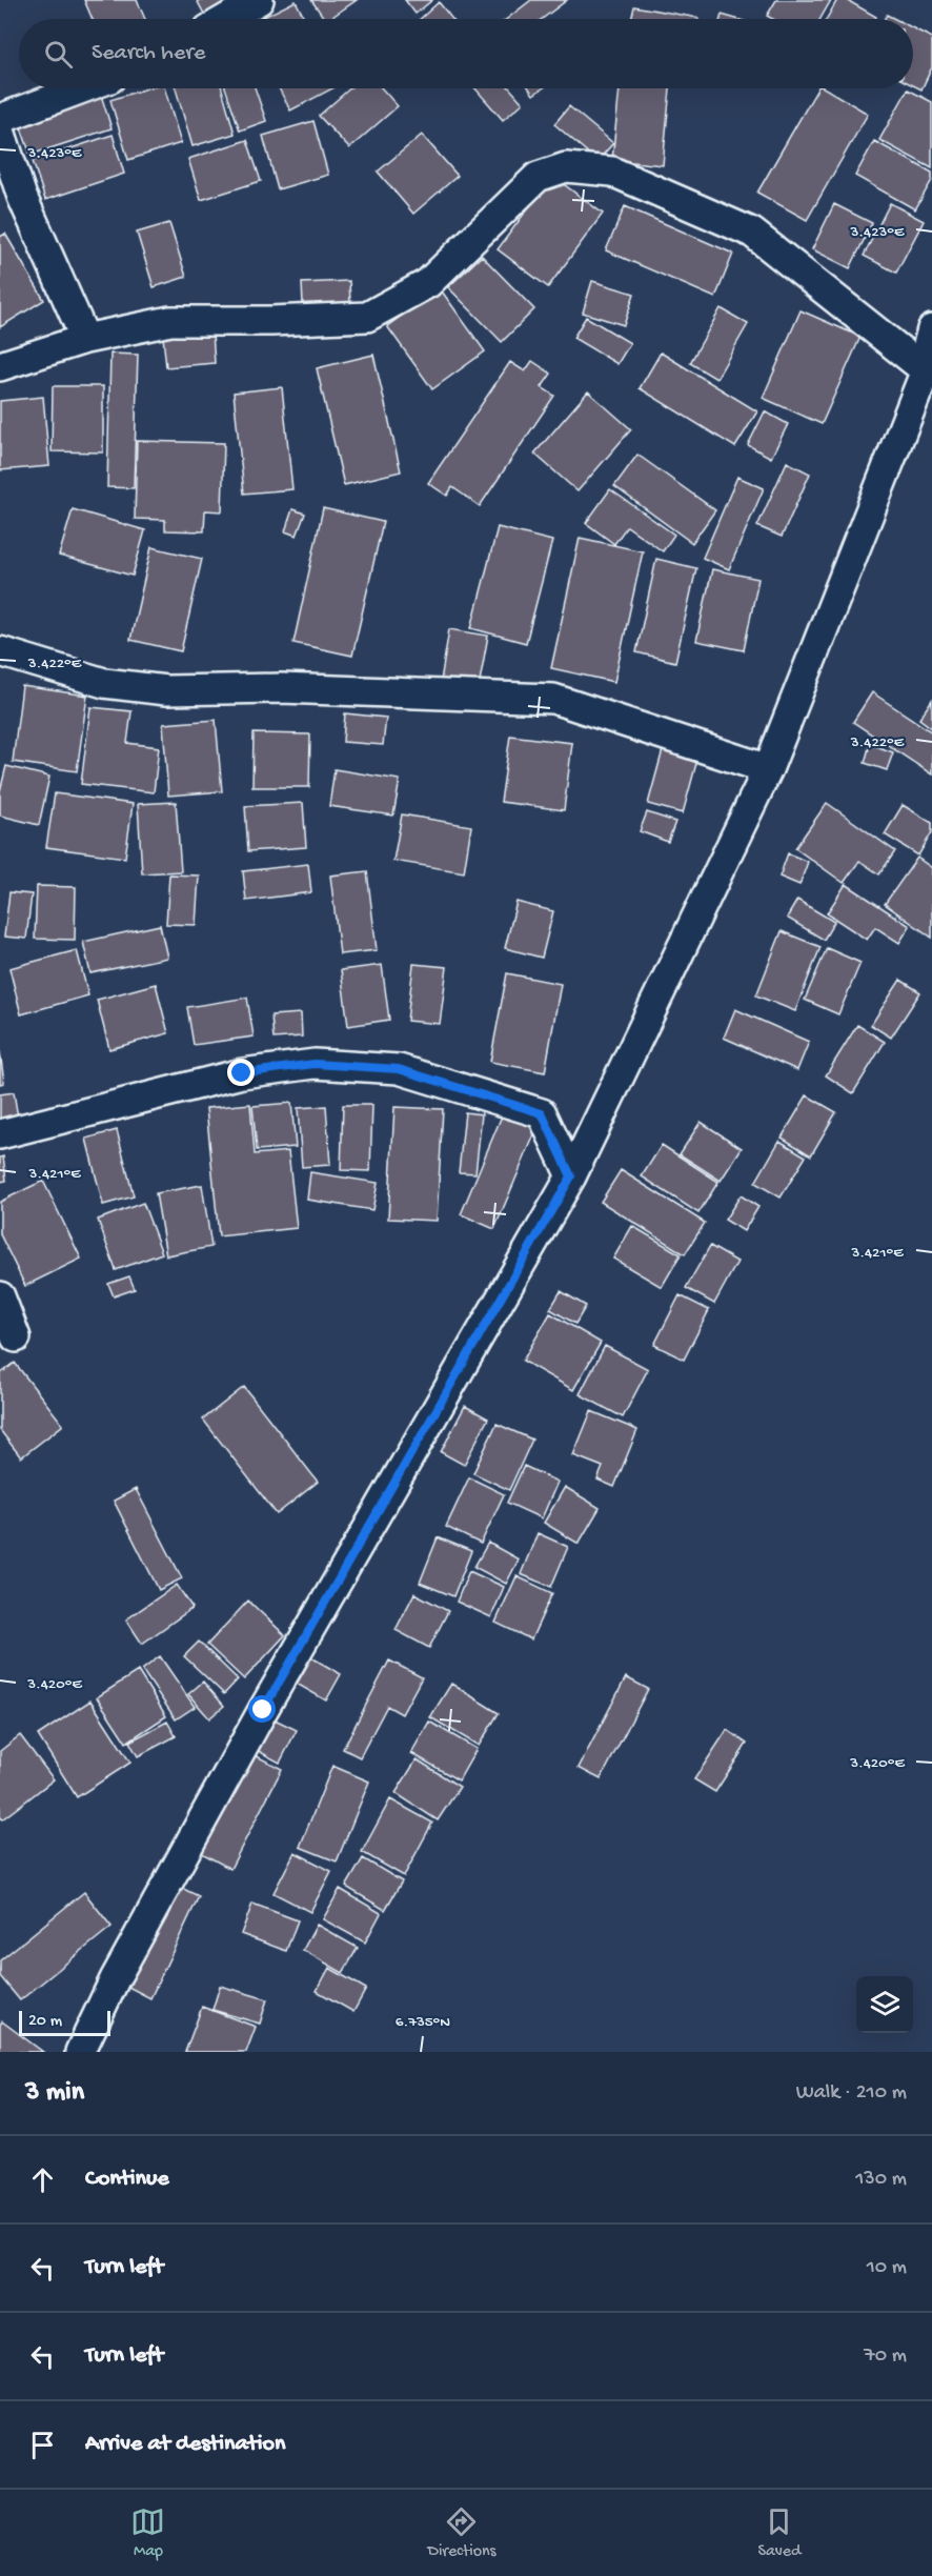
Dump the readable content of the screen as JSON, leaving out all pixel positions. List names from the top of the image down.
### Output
{
  "scale_bar": "20 m",
  "page": {
    "search": "Search here",
    "scale": "20 m",
    "heading": ["3 min", "Walk · 210 m"],
    "list": [
      ["Continue", "130 m"],
      ["Turn left", "10 m"],
      ["Turn left", "70 m"],
      "Arrive at destination"
    ],
    "nav": ["Map", "Directions", "Saved"]
  },
  "coordinates": [
    "3.423°E",
    "3.422°E",
    "3.421°E",
    "3.420°E",
    "6.735°N"
  ]
}
